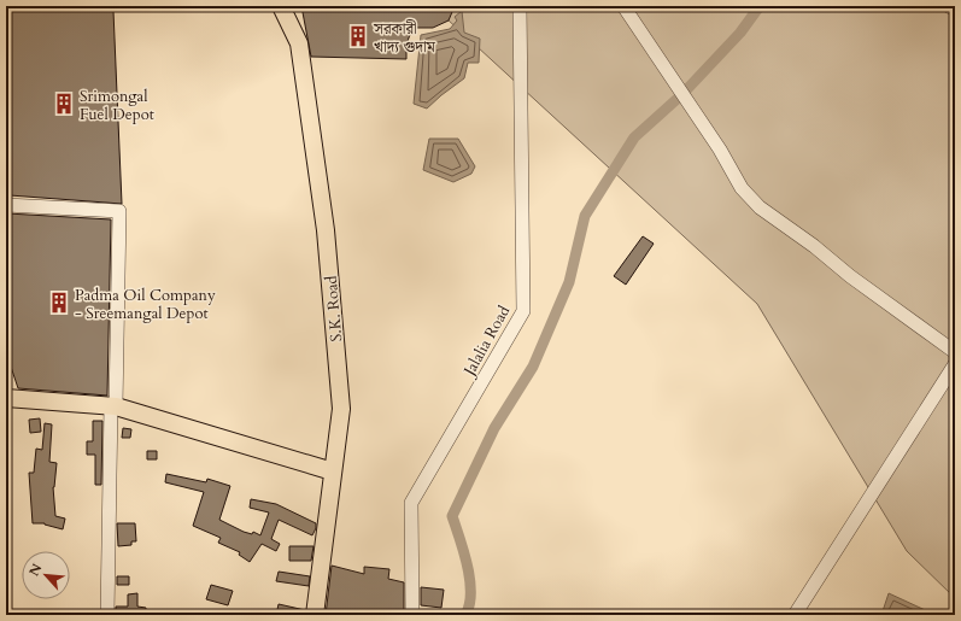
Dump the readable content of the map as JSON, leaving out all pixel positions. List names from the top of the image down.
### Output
{
  "streets": {
    "main road": ["S.K. Road"],
    "street": ["Jalalia Road"]
  },
  "places": {
    "building": ["সরকারী খাদ্য গুদাম", "Srimongal Fuel Depot", "Padma Oil Company - Sreemangal Depot"]
  },
  "north": "top left"
}
